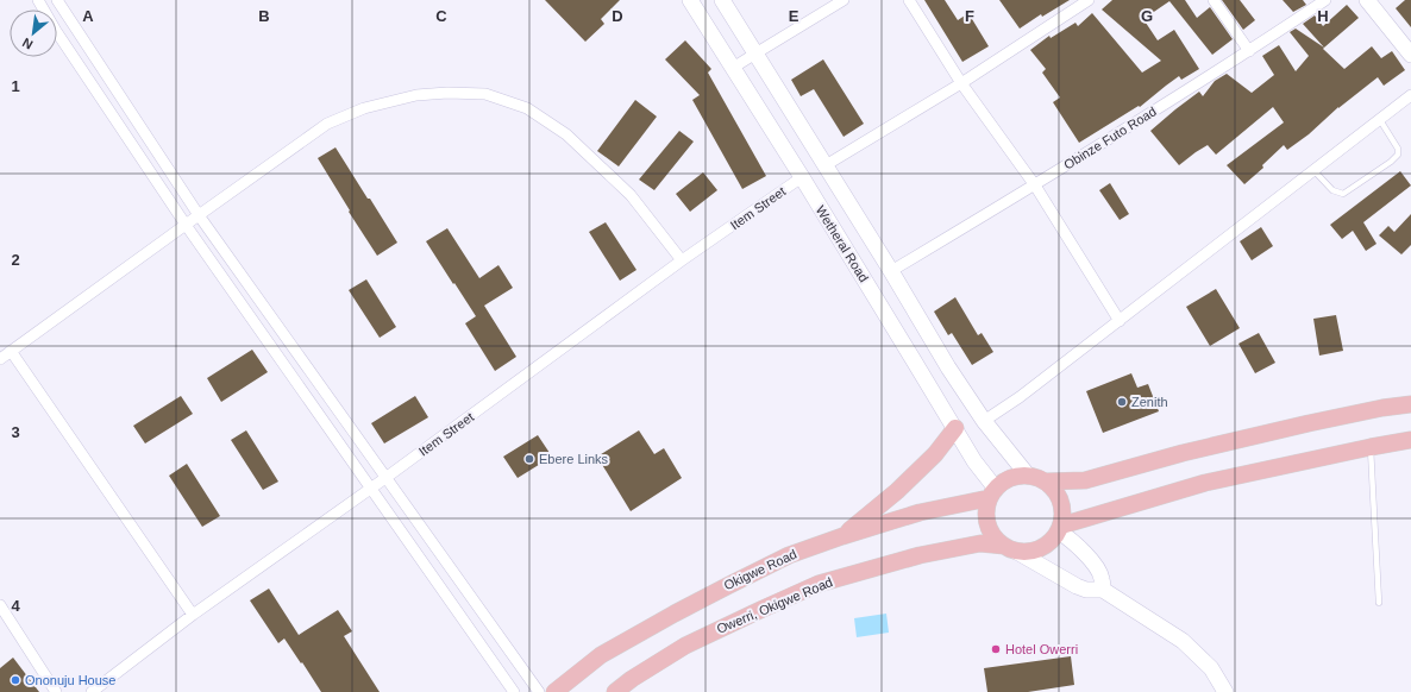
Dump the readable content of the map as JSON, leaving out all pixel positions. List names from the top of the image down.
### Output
{
  "streets": {
    "main road": ["Wetheral Road", "Okigwe Road", "Owerri, Okigwe Road"],
    "street": ["Obinze Futo Road", "Item Street"]
  },
  "crossings": [
    ["Obinze Futo Road", "Wetheral Road"],
    ["Item Street", "Wetheral Road"],
    ["Wetheral Road", "Okigwe Road"],
    ["Wetheral Road", "Owerri, Okigwe Road"],
    ["Okigwe Road", "Owerri, Okigwe Road"]
  ],
  "places": [
    "Zenith",
    "Ebere Links",
    "Hotel Owerri",
    "Ononuju House"
  ],
  "north": "bottom left",
  "grid": {
    "columns": [
      "A",
      "B",
      "C",
      "D",
      "E",
      "F",
      "G",
      "H"
    ],
    "rows": [
      "1",
      "2",
      "3",
      "4"
    ]
  }
}
